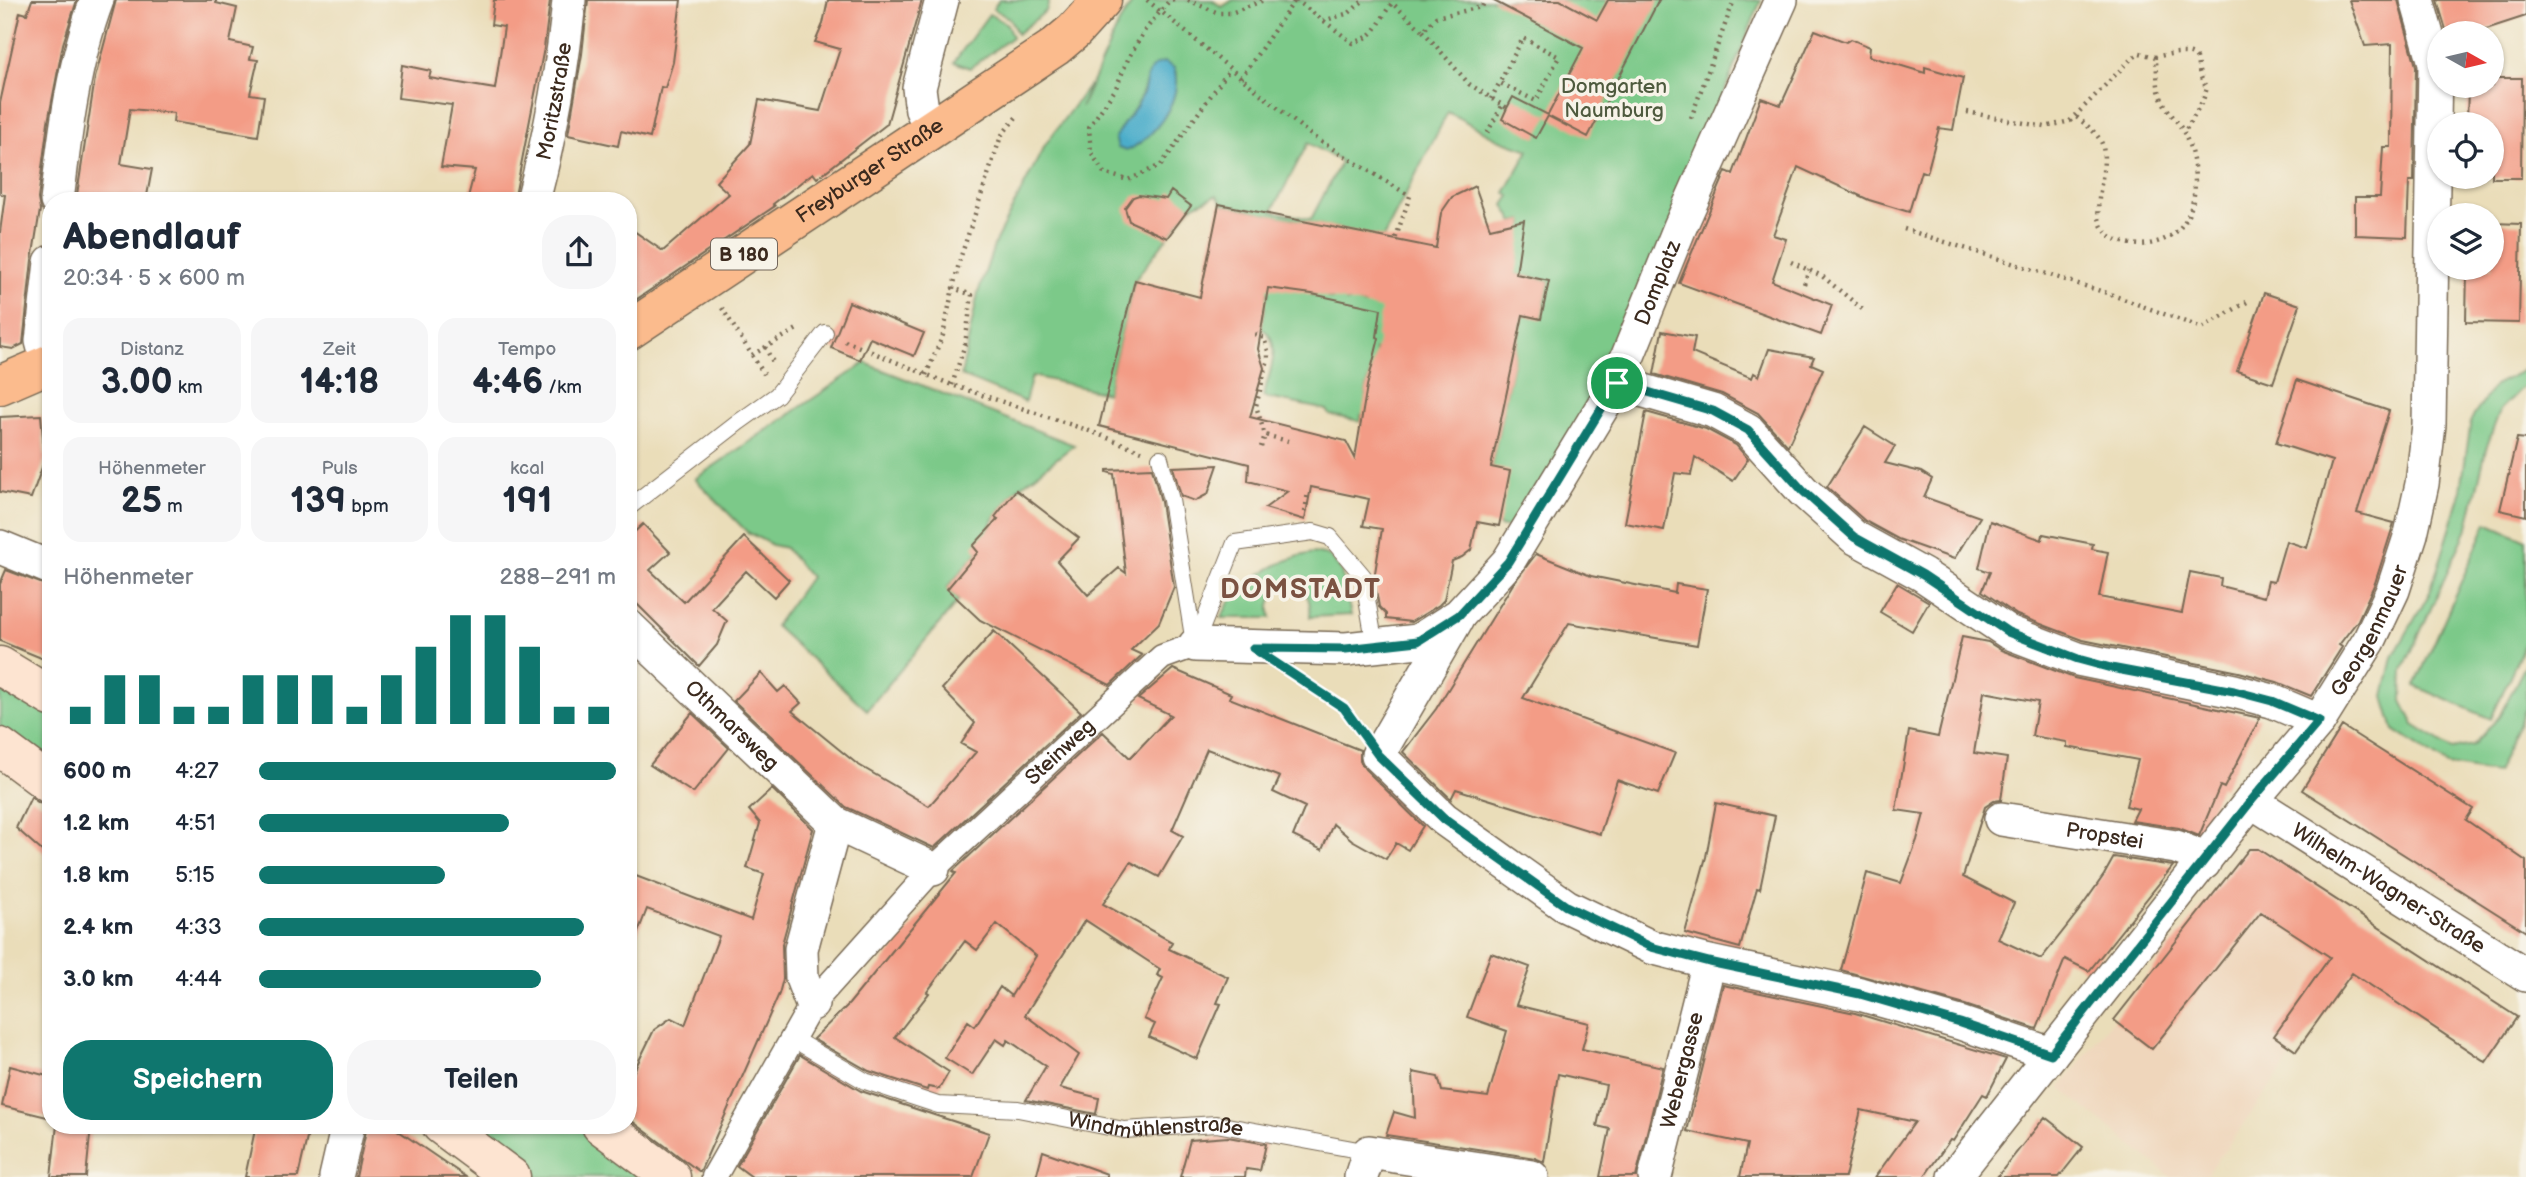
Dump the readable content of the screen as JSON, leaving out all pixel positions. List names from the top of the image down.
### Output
{
  "streets": {
    "main road": ["Freyburger Straße", "B 180"],
    "street": [
      "Moritzstraße",
      "Domplatz",
      "Georgenmauer",
      "Othmarsweg",
      "Steinweg",
      "Propstei",
      "Wilhelm-Wagner-Straße",
      "Webergasse",
      "Windmühlenstraße"
    ]
  },
  "crossings": [
    ["Domplatz", "Steinweg"],
    ["Georgenmauer", "Propstei"],
    ["Georgenmauer", "Wilhelm-Wagner-Straße"],
    ["Steinweg", "Windmühlenstraße"]
  ],
  "districts": ["DOMSTADT"],
  "parks": ["Domgarten Naumburg"],
  "north": "right",
  "page": {
    "heading": ["Abendlauf", "20:34 · 5 × 600 m"],
    "stats": [
      ["Distanz", "3.00 km"],
      ["Zeit", "14:18"],
      ["Tempo", "4:46 /km"],
      ["Höhenmeter", "25 m"],
      ["Puls", "139 bpm"],
      ["kcal", "191"]
    ],
    "chart": ["Höhenmeter", "288–291 m"],
    "list": [
      {
        "name": "600 m",
        "note": "4:27"
      },
      {
        "name": "1.2 km",
        "note": "4:51"
      },
      {
        "name": "1.8 km",
        "note": "5:15"
      },
      {
        "name": "2.4 km",
        "note": "4:33"
      },
      {
        "name": "3.0 km",
        "note": "4:44"
      }
    ],
    "buttons": ["Speichern", "Teilen"]
  }
}
